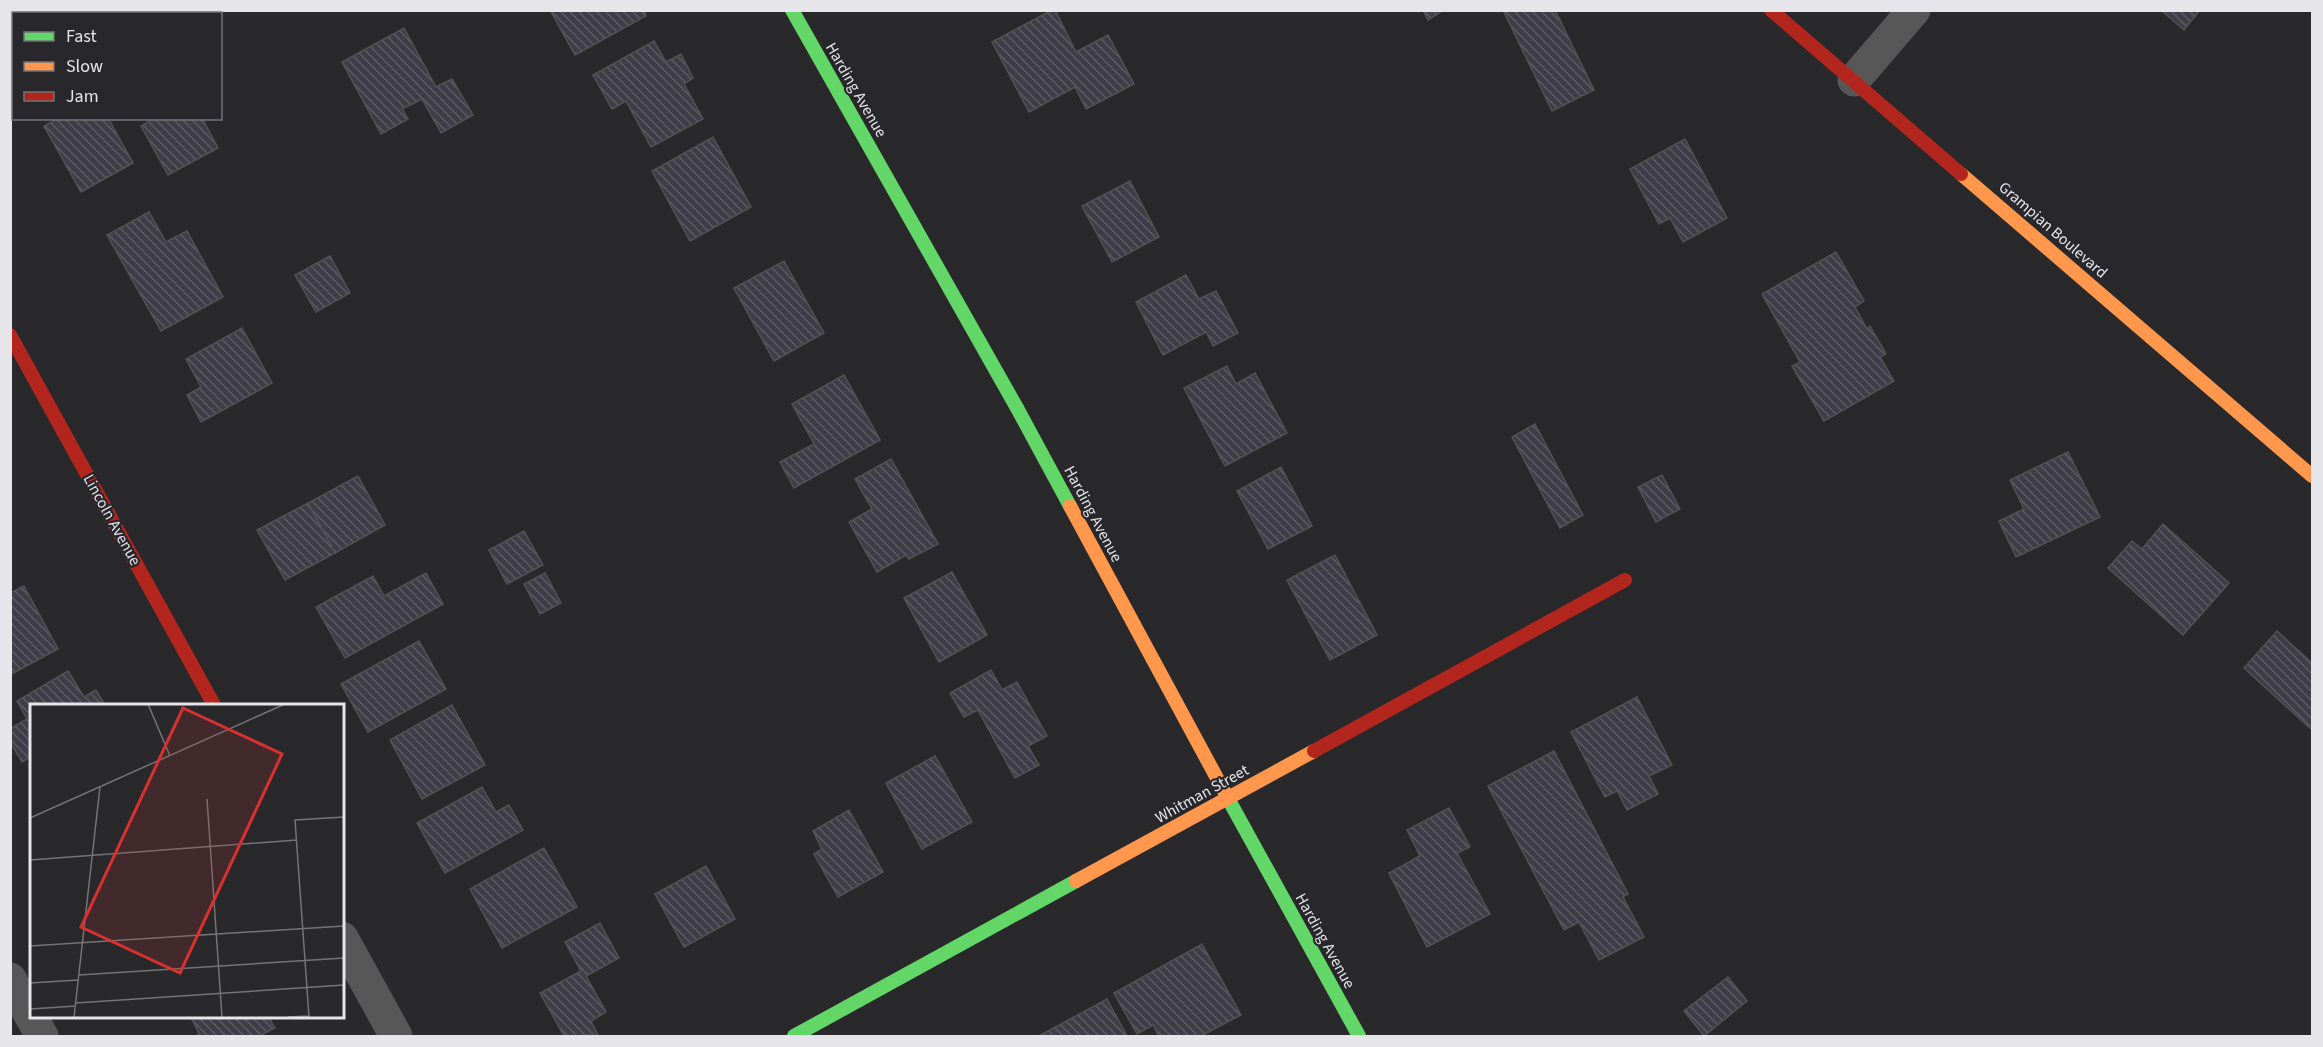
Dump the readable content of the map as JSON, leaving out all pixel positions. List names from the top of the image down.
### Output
{
  "streets": {
    "street": [
      "Harding Avenue",
      "Grampian Boulevard",
      "Lincoln Avenue",
      "Whitman Street"
    ]
  },
  "crossings": [
    ["Harding Avenue", "Whitman Street"]
  ],
  "legend": ["Fast", "Slow", "Jam"]
}
